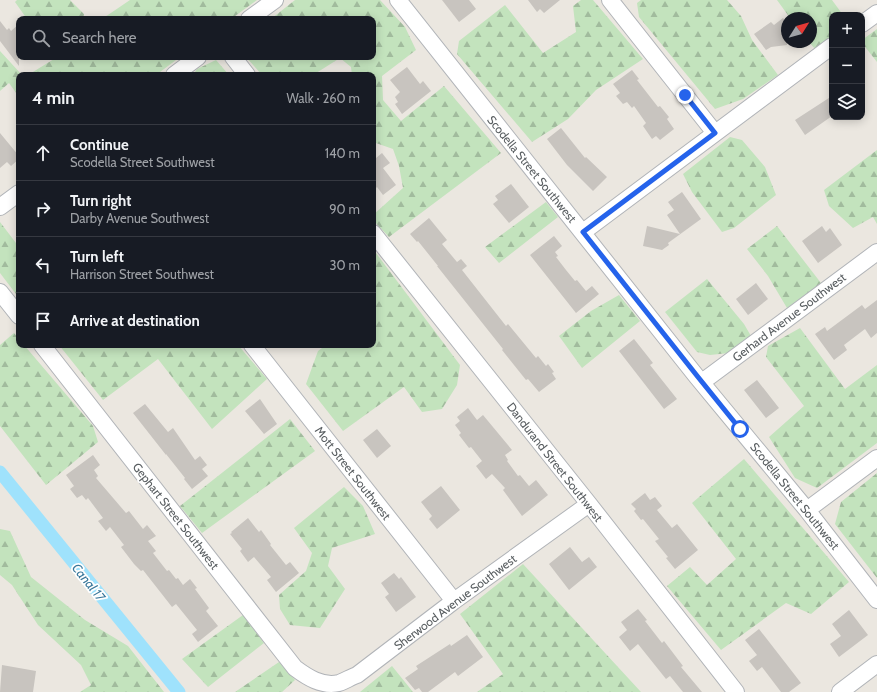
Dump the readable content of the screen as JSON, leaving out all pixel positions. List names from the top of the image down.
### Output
{
  "streets": {
    "street": [
      "Scodella Street Southwest",
      "Gerhard Avenue Southwest",
      "Dandurand Street Southwest",
      "Mott Street Southwest",
      "Gephart Street Southwest",
      "Sherwood Avenue Southwest"
    ]
  },
  "crossings": [
    ["Scodella Street Southwest", "Gerhard Avenue Southwest"],
    ["Dandurand Street Southwest", "Sherwood Avenue Southwest"],
    ["Mott Street Southwest", "Sherwood Avenue Southwest"],
    ["Gephart Street Southwest", "Sherwood Avenue Southwest"]
  ],
  "water": ["Canal 17"],
  "north": "top right",
  "page": {
    "map_buttons": ["+", "−"],
    "search": "Search here",
    "heading": ["4 min", "Walk · 260 m"],
    "list": [
      ["Continue", "Scodella Street Southwest", "140 m"],
      ["Turn right", "Darby Avenue Southwest", "90 m"],
      ["Turn left", "Harrison Street Southwest", "30 m"],
      "Arrive at destination"
    ]
  }
}
